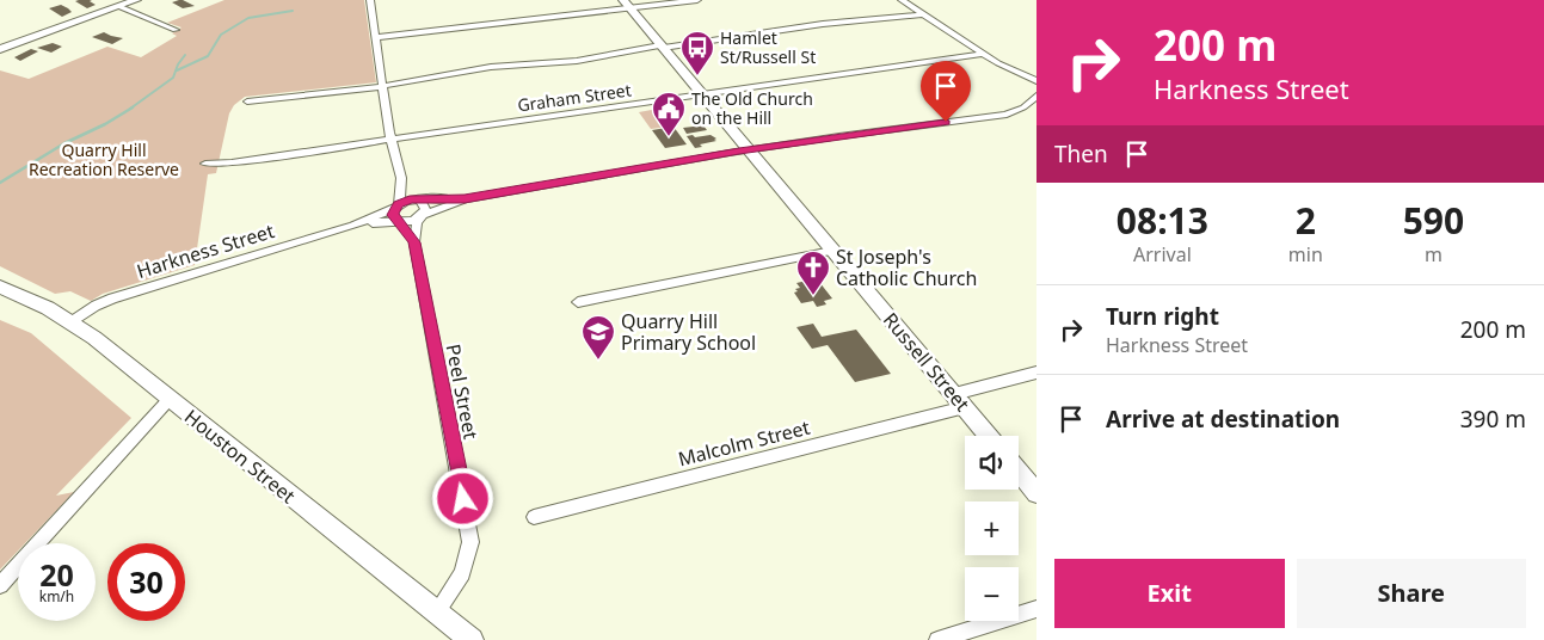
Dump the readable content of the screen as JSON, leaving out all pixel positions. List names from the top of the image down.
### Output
{
  "streets": {
    "street": [
      "Graham Street",
      "Harkness Street",
      "Russell Street",
      "Peel Street",
      "Malcolm Street",
      "Houston Street"
    ]
  },
  "crossings": [
    ["Graham Street", "Russell Street"],
    ["Harkness Street", "Peel Street"],
    ["Harkness Street", "Houston Street"],
    ["Russell Street", "Malcolm Street"],
    ["Peel Street", "Houston Street"]
  ],
  "parks": ["Quarry Hill Recreation Reserve"],
  "places": {
    "bus stop": ["Hamlet St/Russell St"],
    "public building": ["The Old Church on the Hill"],
    "church": ["St Joseph's Catholic Church"],
    "school or university": ["Quarry Hill Primary School"]
  },
  "page": {
    "turn": ["200 m", "Harkness Street"],
    "then": "Then",
    "eta": [
      "08:13",
      "Arrival",
      "2",
      "min",
      "590",
      "m"
    ],
    "list": [
      {
        "name": "Turn right",
        "note": "Harkness Street",
        "value": "200 m"
      },
      {
        "name": "Arrive at destination",
        "value": "390 m"
      }
    ],
    "map_buttons": ["+", "−"],
    "speed": "20 km/h",
    "limit": "30",
    "buttons": ["Exit", "Share"]
  }
}
